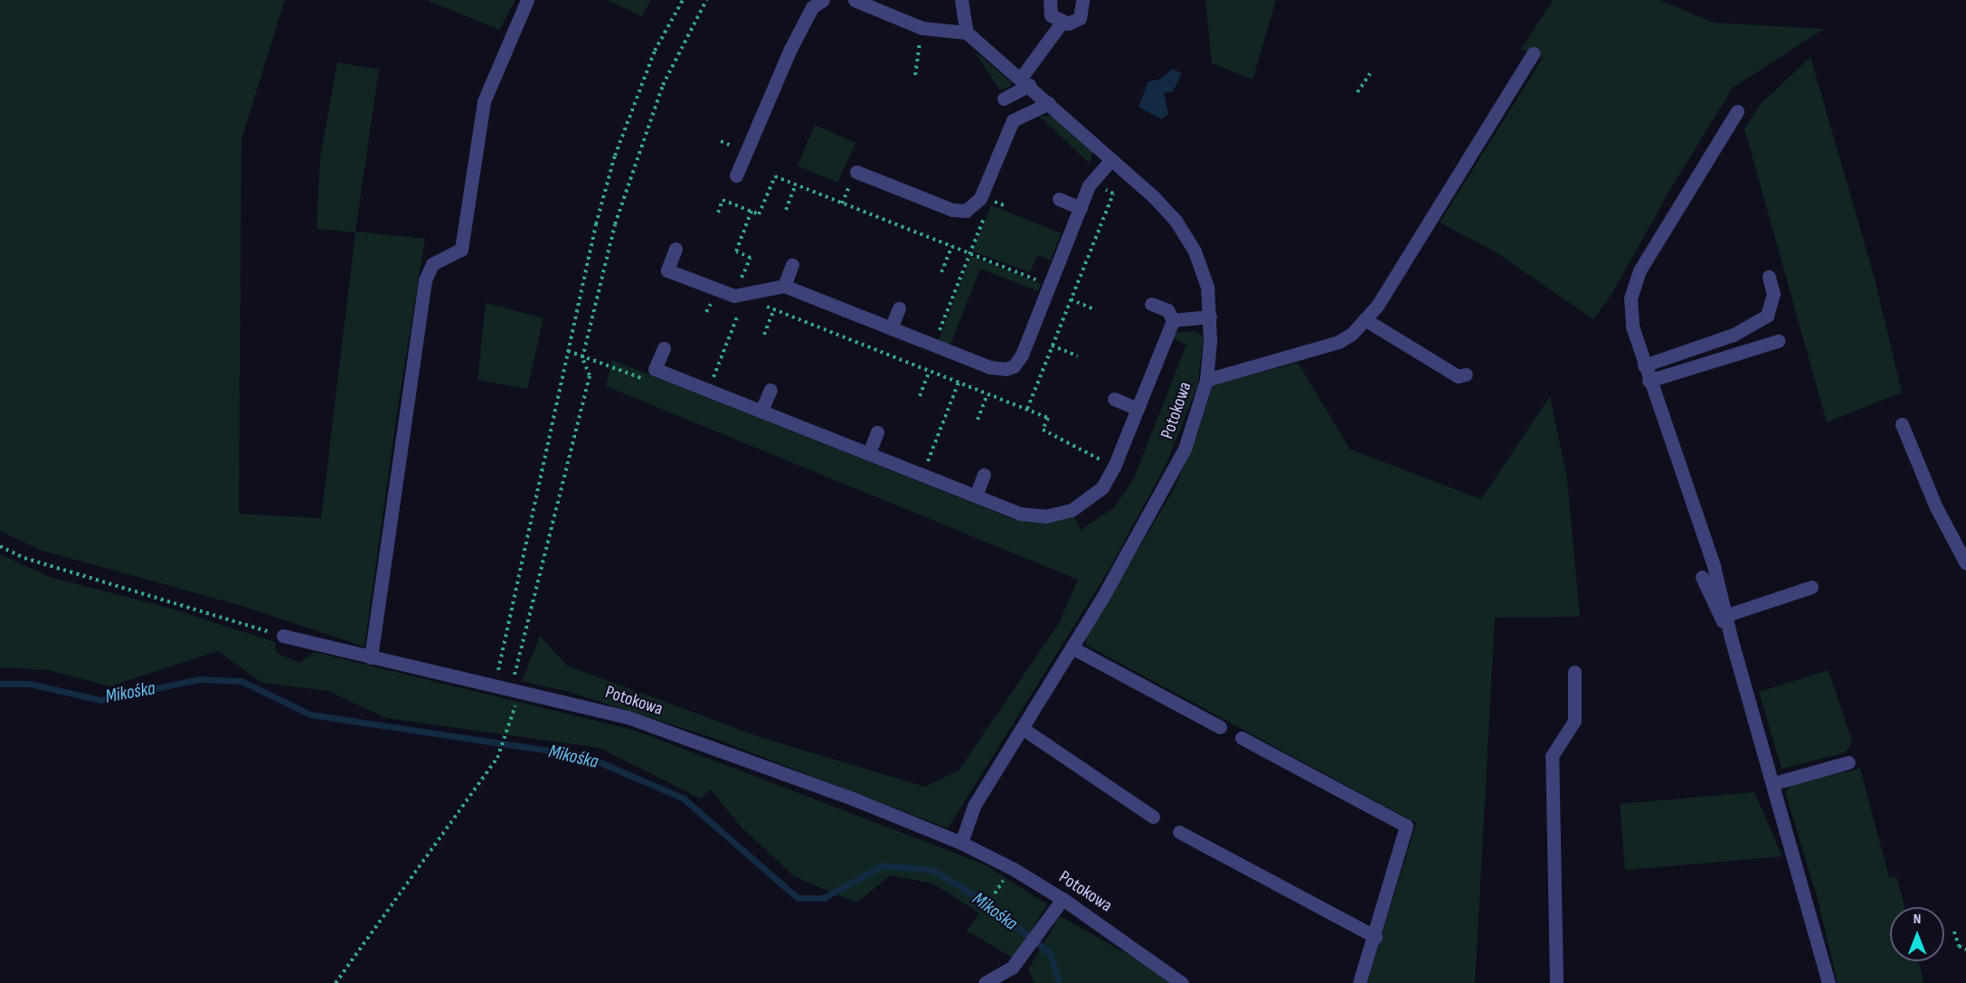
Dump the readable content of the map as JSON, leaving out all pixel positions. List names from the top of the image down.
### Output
{
  "streets": {
    "street": ["Potokowa"]
  },
  "water": ["Mikośka"],
  "north": "top"
}
